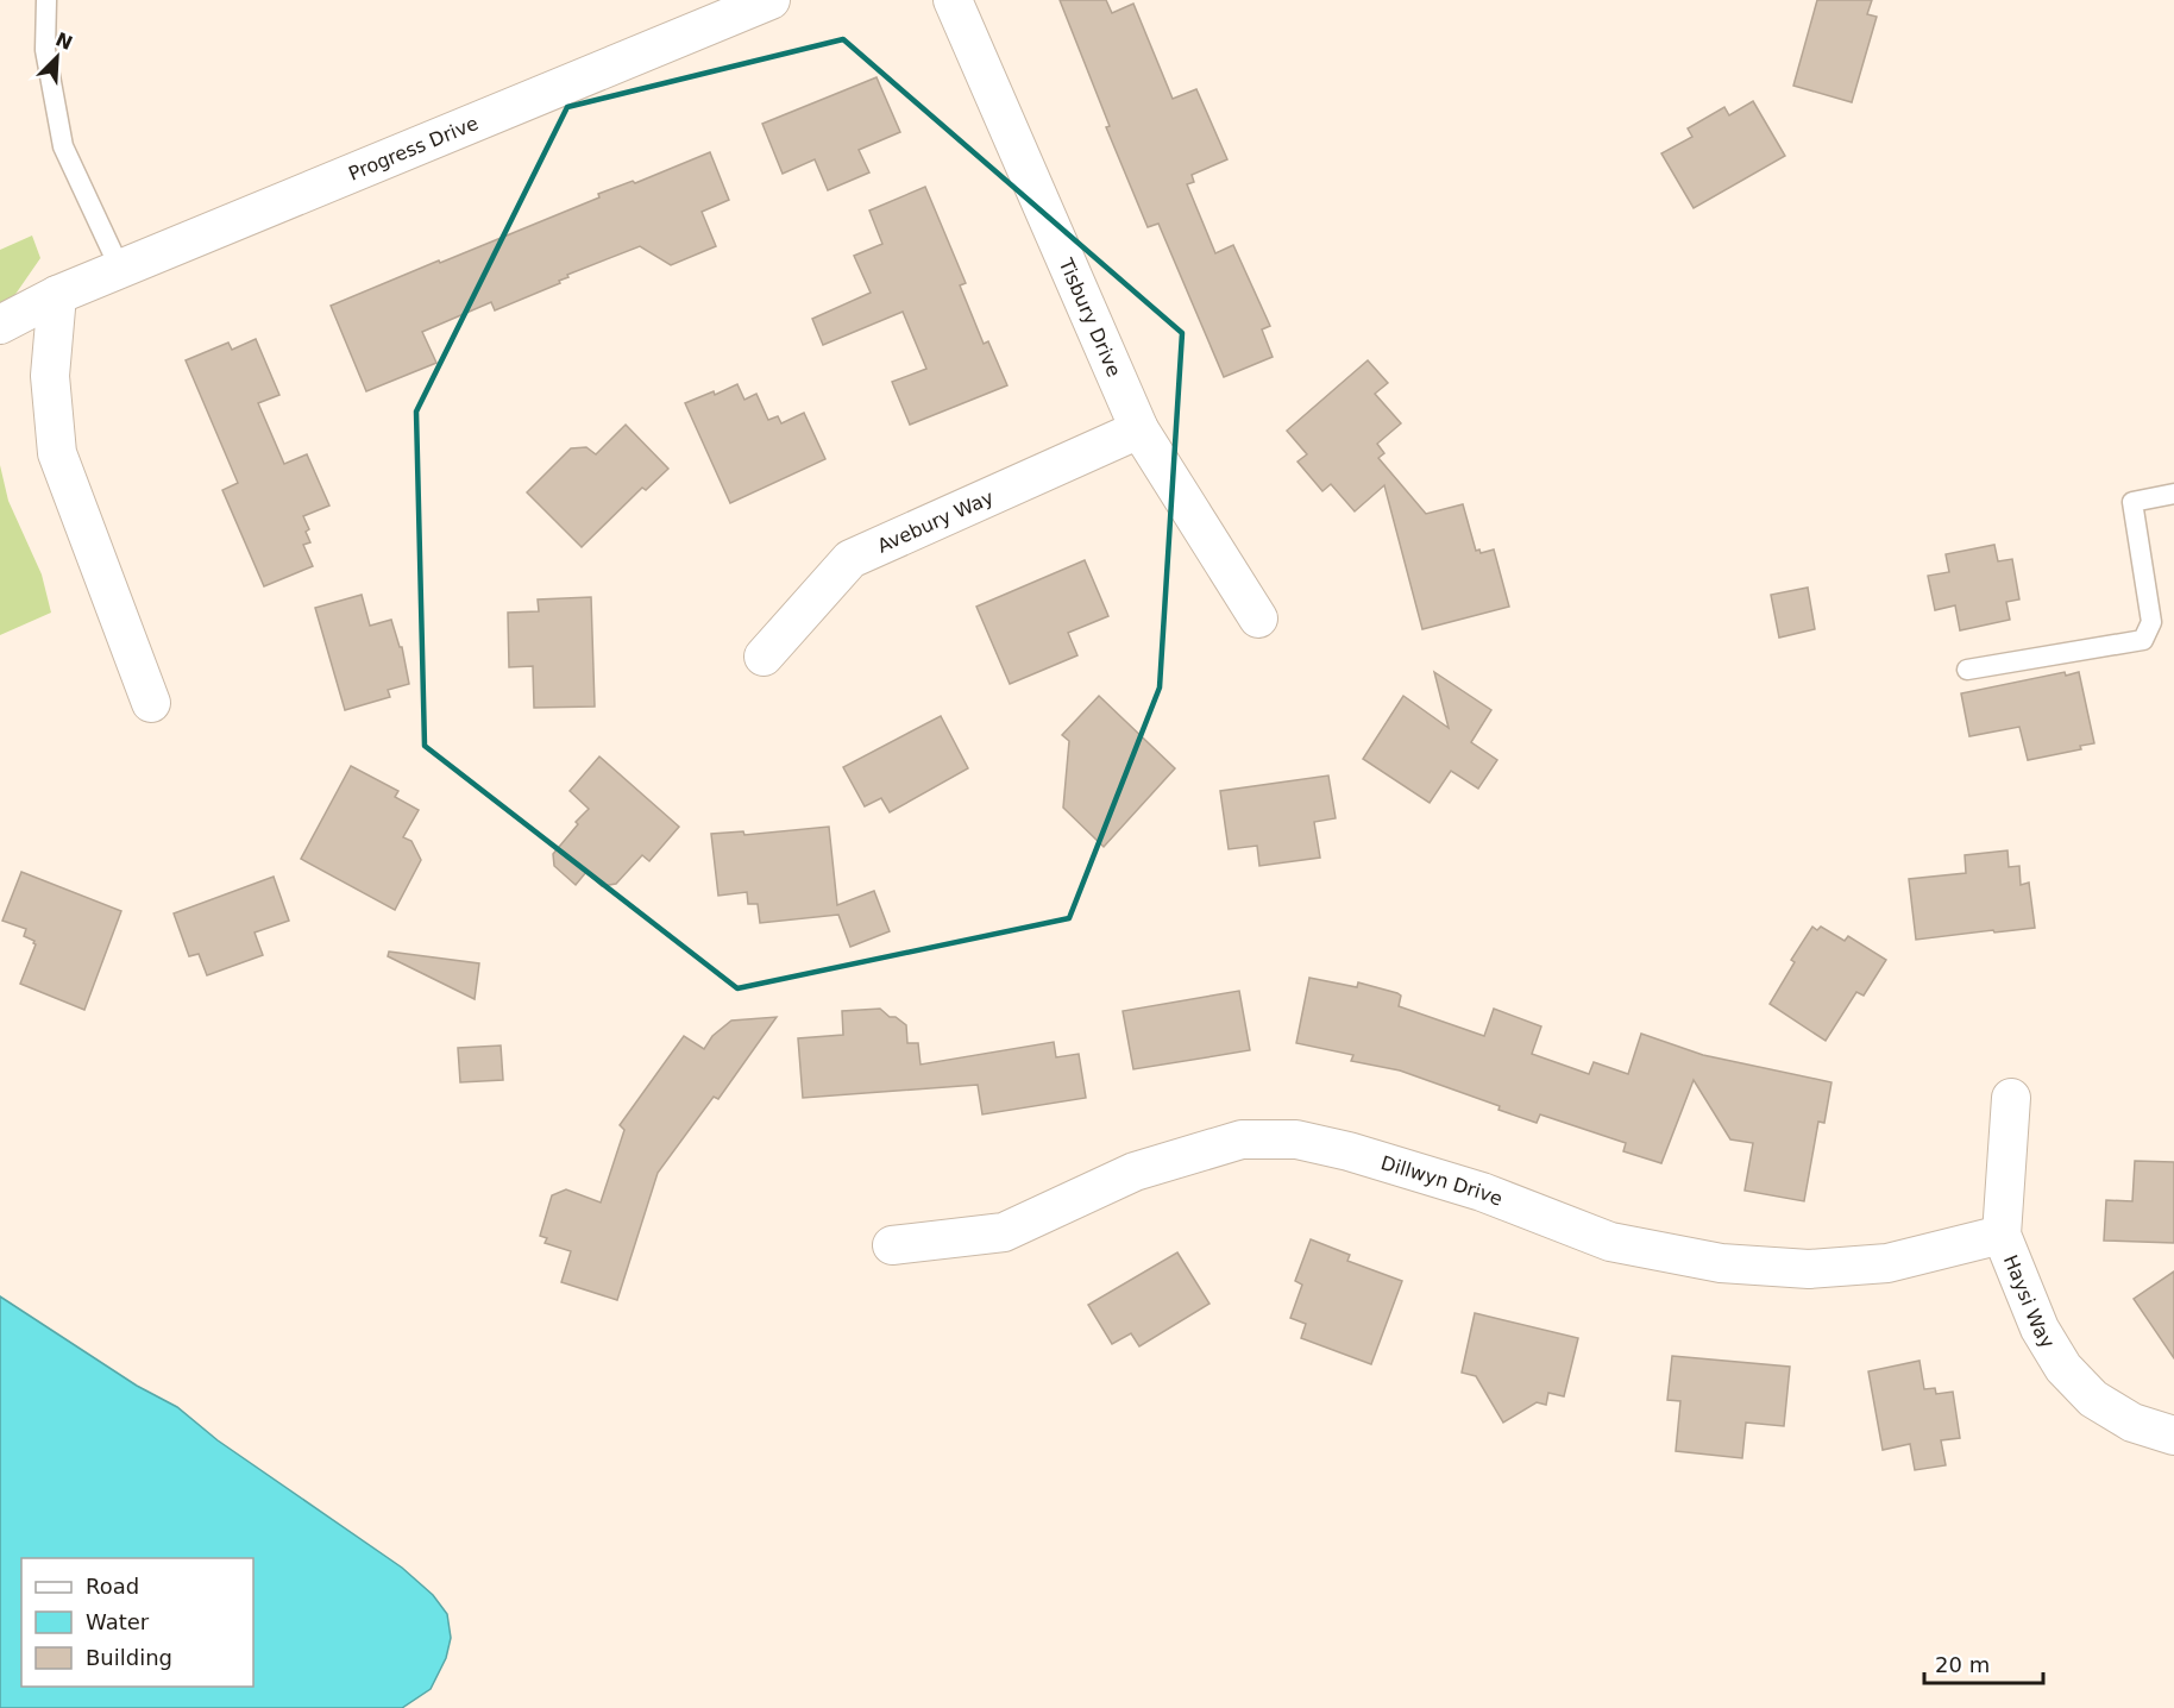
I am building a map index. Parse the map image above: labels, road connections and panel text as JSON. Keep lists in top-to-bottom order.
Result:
{
  "streets": {
    "street": [
      "Progress Drive",
      "Tisbury Drive",
      "Avebury Way",
      "Dillwyn Drive",
      "Haysi Way"
    ]
  },
  "crossings": [
    ["Tisbury Drive", "Avebury Way"],
    ["Dillwyn Drive", "Haysi Way"]
  ],
  "legend": ["Road", "Water", "Building"],
  "scale_bar": "20 m",
  "north": "top right"
}
